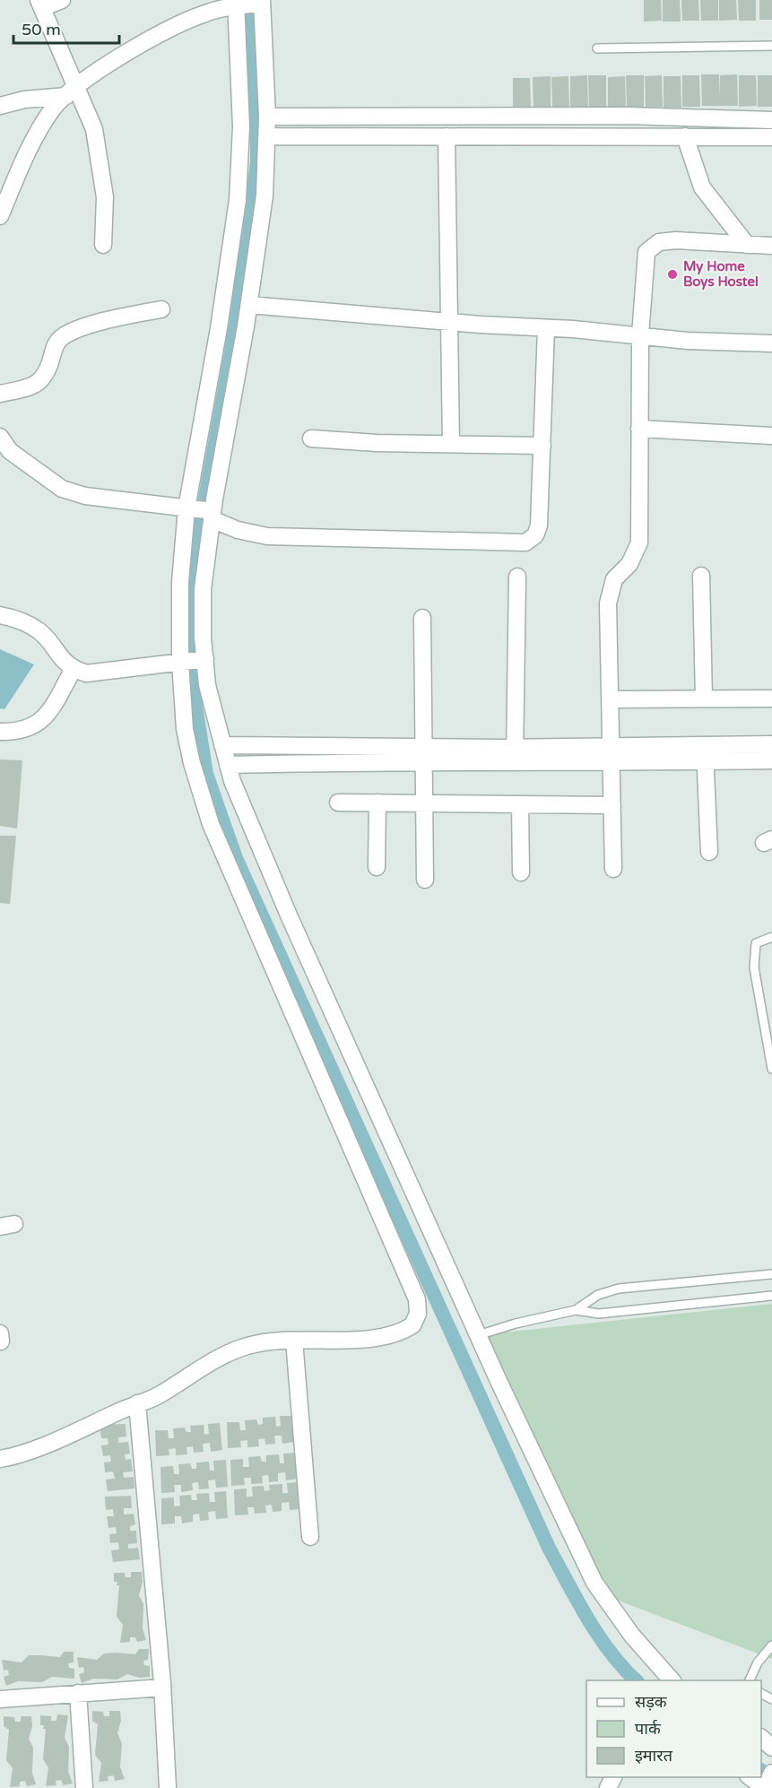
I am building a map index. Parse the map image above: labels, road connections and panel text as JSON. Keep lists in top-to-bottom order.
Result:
{
  "places": ["My Home Boys Hostel"],
  "legend": ["सड़क", "पार्क", "इमारत"],
  "scale_bar": "50 m"
}
